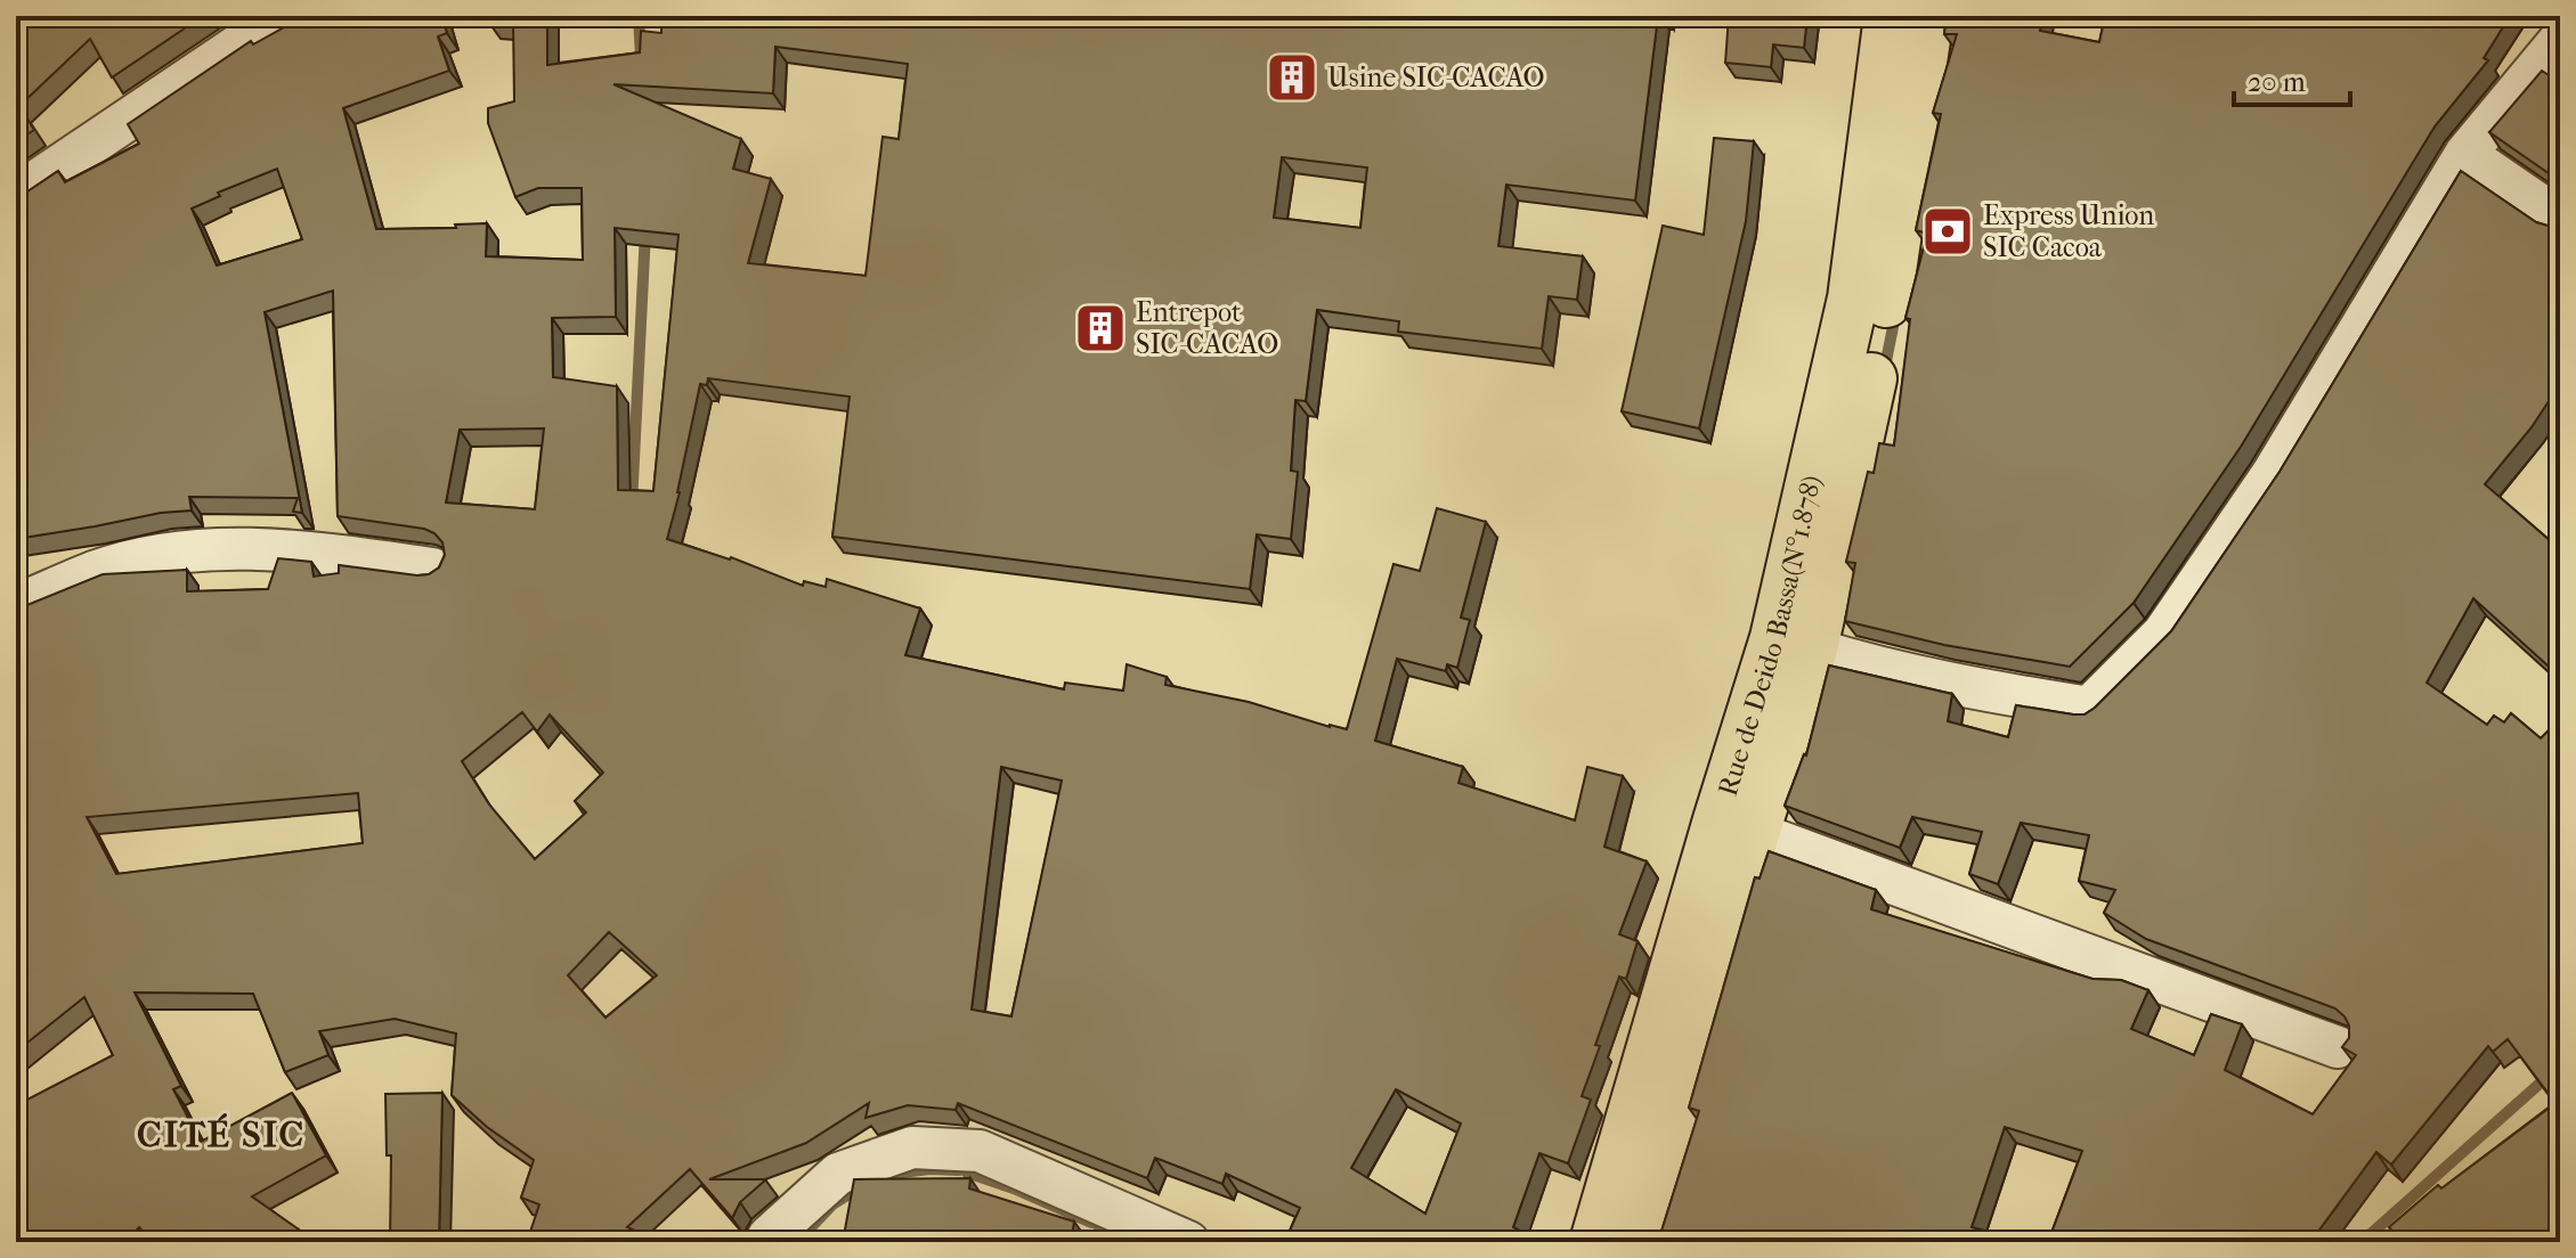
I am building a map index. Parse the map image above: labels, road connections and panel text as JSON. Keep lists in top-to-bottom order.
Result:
{
  "streets": {
    "main road": ["Rue de Deido Bassa(N°1.878)"]
  },
  "districts": ["CITÉ SIC"],
  "places": {
    "building": ["Usine SIC-CACAO", "Entrepot SIC-CACAO"],
    "bank": ["Express Union SIC Cacoa"]
  },
  "scale_bar": "20 m"
}
